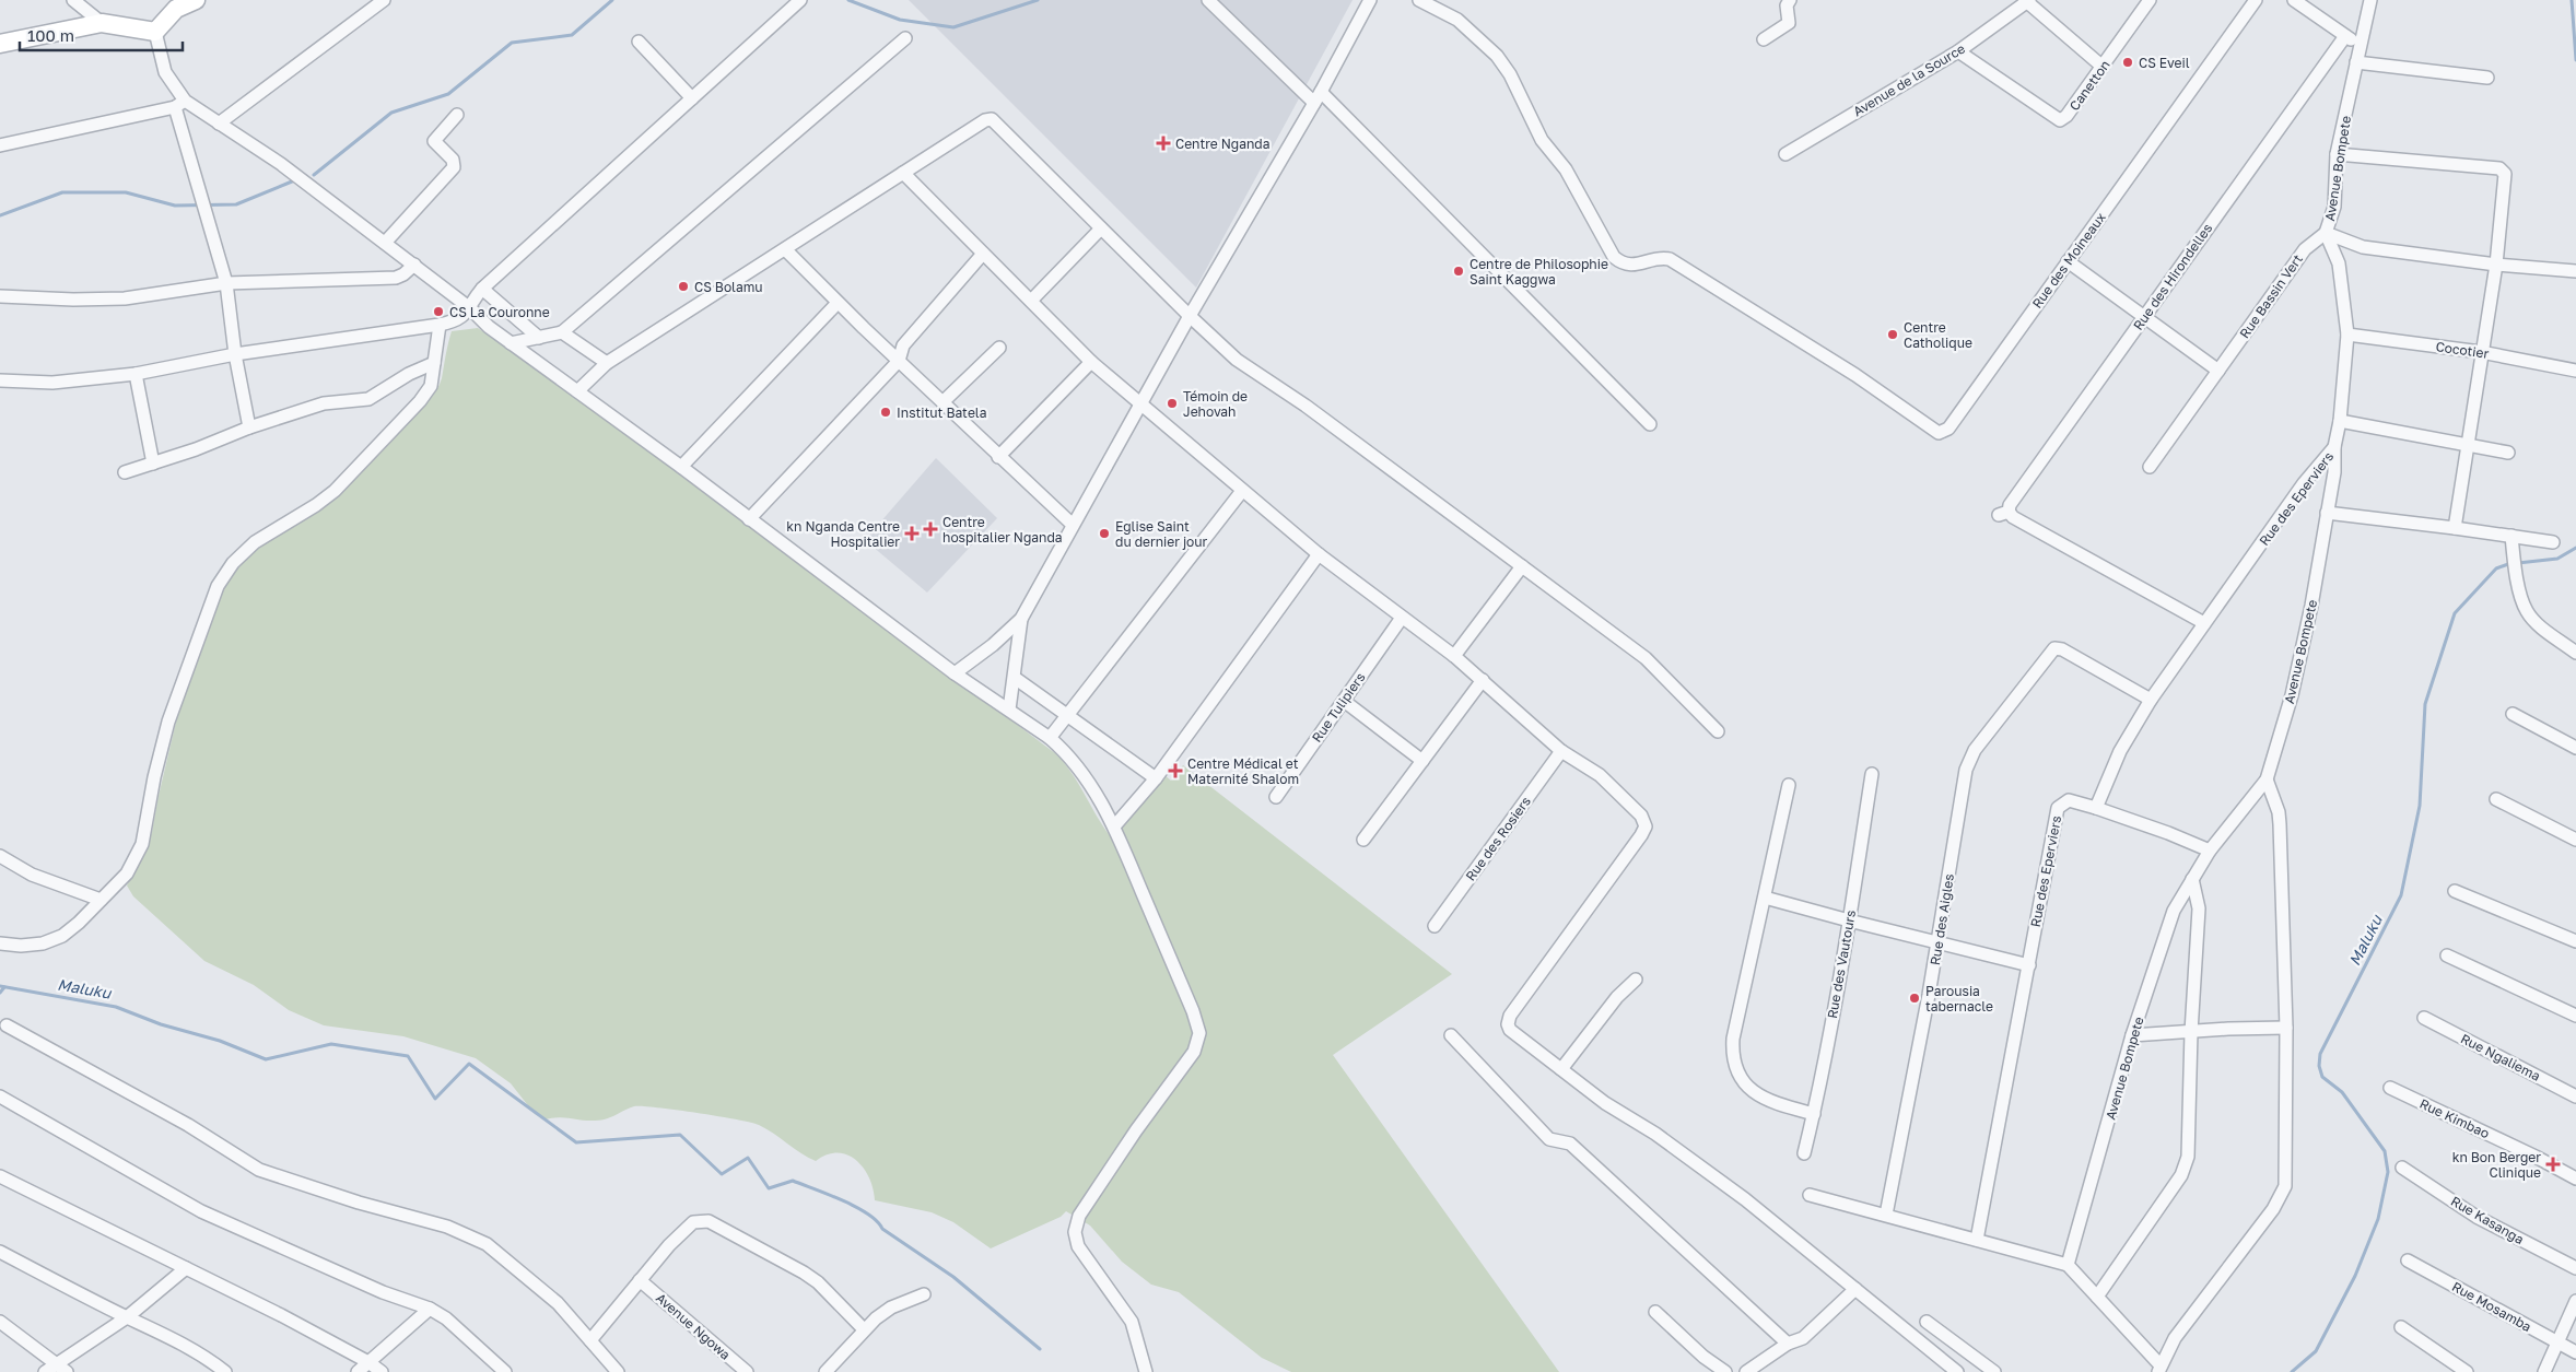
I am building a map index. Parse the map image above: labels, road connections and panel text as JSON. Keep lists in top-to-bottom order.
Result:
{
  "streets": {
    "street": [
      "Avenue de la Source",
      "Canetton",
      "Avenue Bompete",
      "Rue des Moineaux",
      "Rue des Hirondelles",
      "Rue Bassin Vert",
      "Cocotier",
      "Rue des Eperviers",
      "Rue Tulipiers",
      "Rue des Rosiers",
      "Rue des Aigles",
      "Rue des Vautours",
      "Rue Ngaliema",
      "Rue Kimbao",
      "Rue Kasanga",
      "Rue Mosamba",
      "Avenue Ngowa"
    ]
  },
  "crossings": [
    ["Avenue de la Source", "Canetton"],
    ["Avenue Bompete", "Rue Bassin Vert"],
    ["Avenue Bompete", "Cocotier"],
    ["Avenue Bompete", "Rue des Eperviers"],
    ["Rue des Hirondelles", "Rue des Eperviers"],
    ["Rue des Eperviers", "Rue des Aigles"]
  ],
  "water": ["Maluku"],
  "places": {
    "other": [
      "CS Eveil",
      "Centre de Philosophie Saint Kaggwa",
      "CS Bolamu",
      "CS La Couronne",
      "Centre Catholique",
      "Témoin de Jehovah",
      "Institut Batela",
      "Eglise Saint du dernier jour",
      "Parousia tabernacle"
    ],
    "health": [
      "Centre Nganda",
      "Centre hospitalier Nganda",
      "kn Nganda Centre Hospitalier",
      "Centre Médical et Maternité Shalom",
      "kn Bon Berger Clinique"
    ]
  },
  "scale_bar": "100 m"
}
